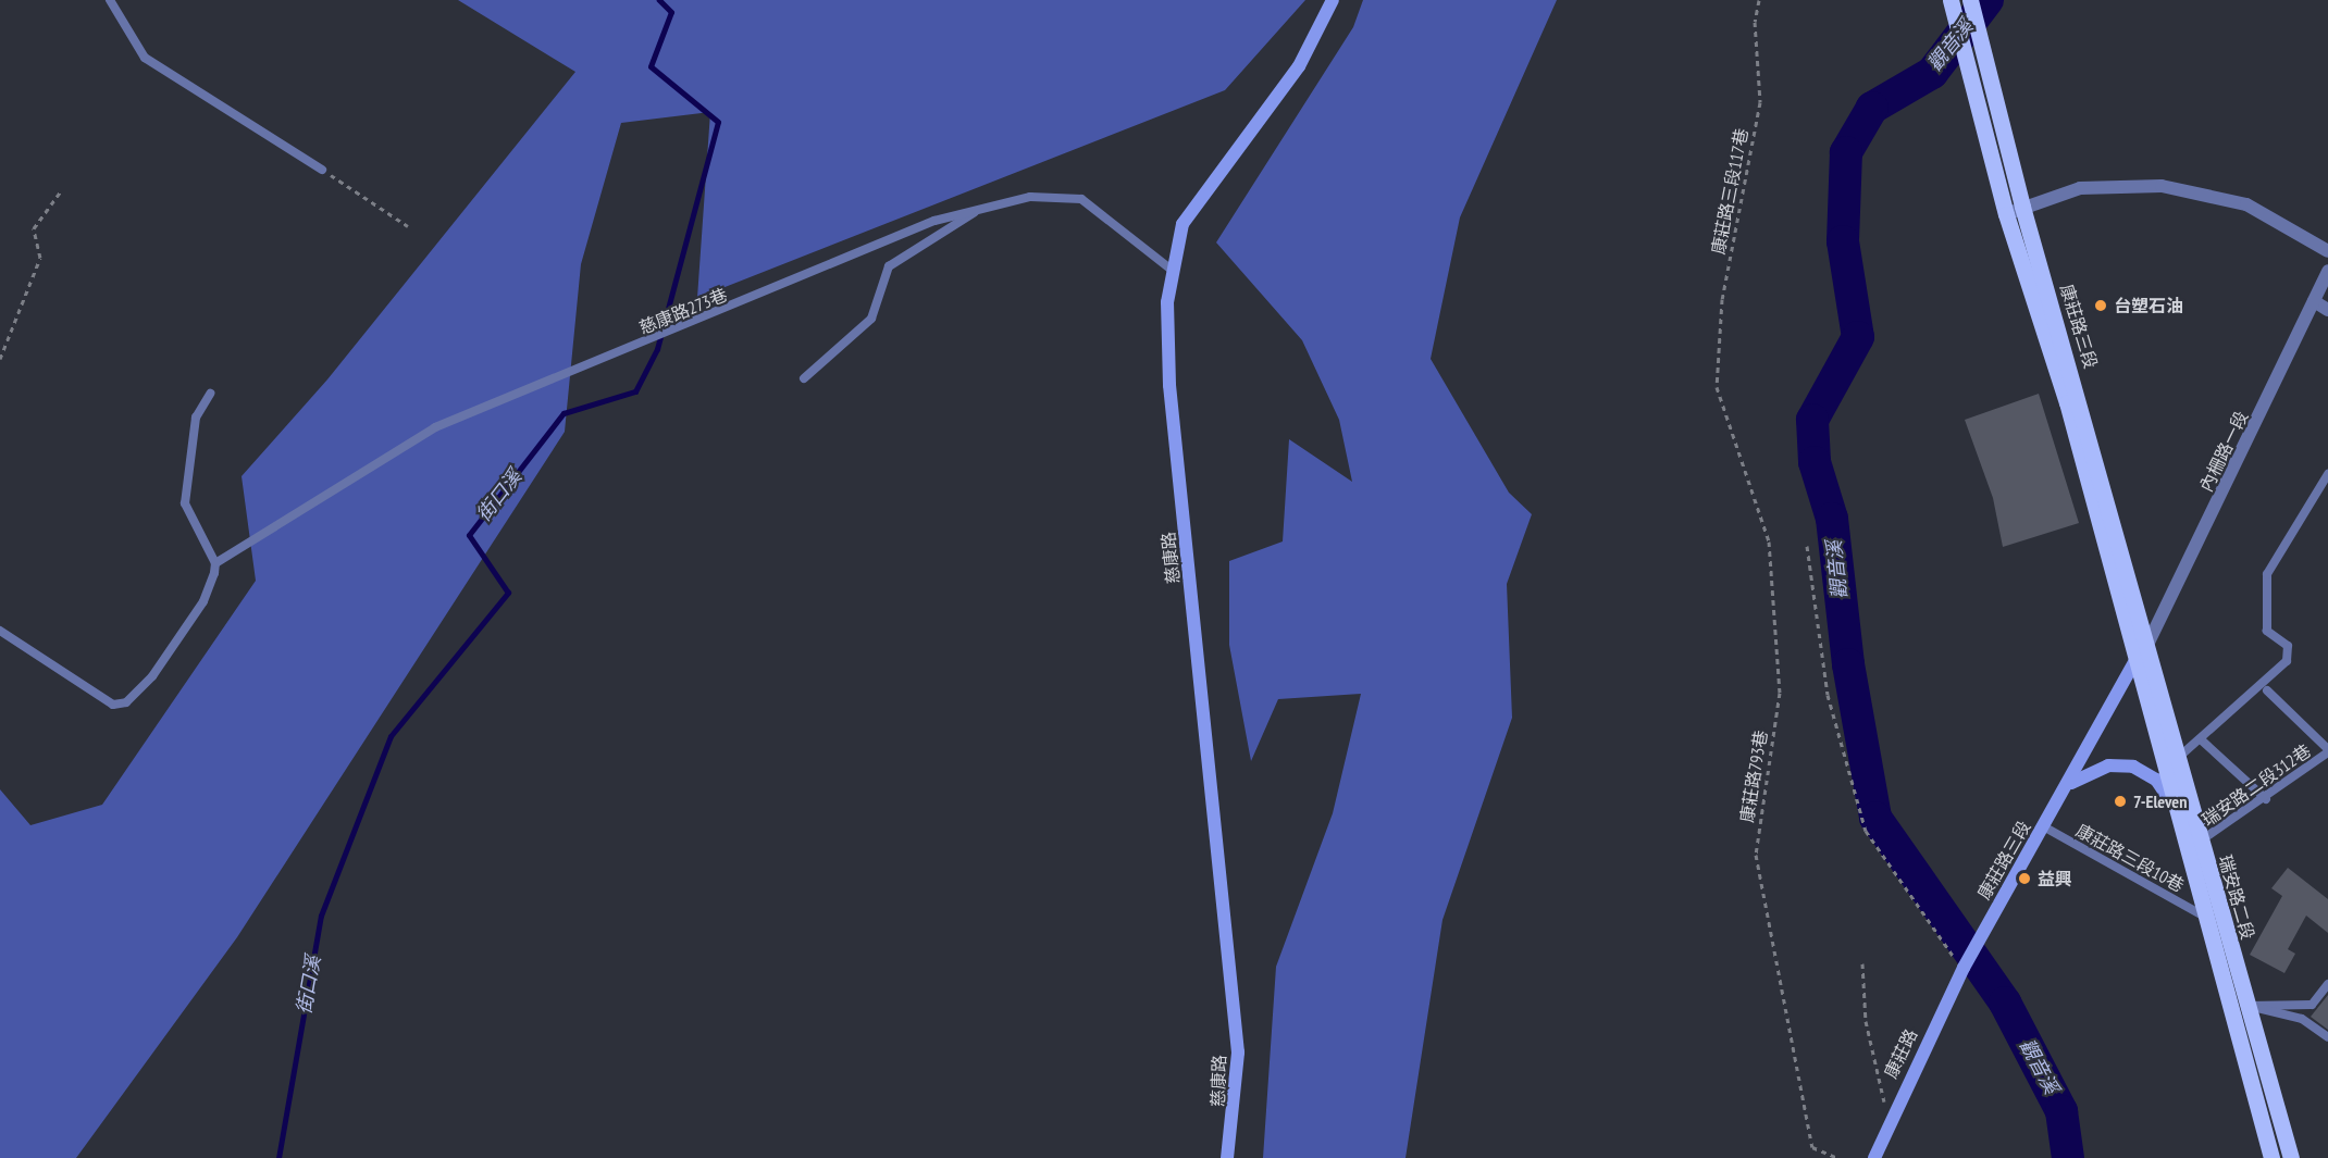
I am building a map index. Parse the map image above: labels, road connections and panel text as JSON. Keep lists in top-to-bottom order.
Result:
{
  "streets": {
    "main road": ["康莊路三段", "瑞安路二段"],
    "street": ["內柵路一段", "慈康路", "康莊路"],
    "lane": ["慈康路273巷", "瑞安路二段312巷", "康莊路三段10巷"],
    "path": ["康莊路三段117巷", "康莊路793巷"]
  },
  "crossings": [
    ["康莊路三段117巷", "康莊路793巷"],
    ["慈康路273巷", "慈康路"],
    ["康莊路三段", "內柵路一段"],
    ["康莊路三段", "康莊路三段10巷"],
    ["康莊路三段", "瑞安路二段"],
    ["康莊路三段", "康莊路"],
    ["內柵路一段", "瑞安路二段"],
    ["瑞安路二段312巷", "瑞安路二段"]
  ],
  "water": ["觀音溪", "街口溪"],
  "places": ["台塑石油", "7-Eleven", "益興"]
}
